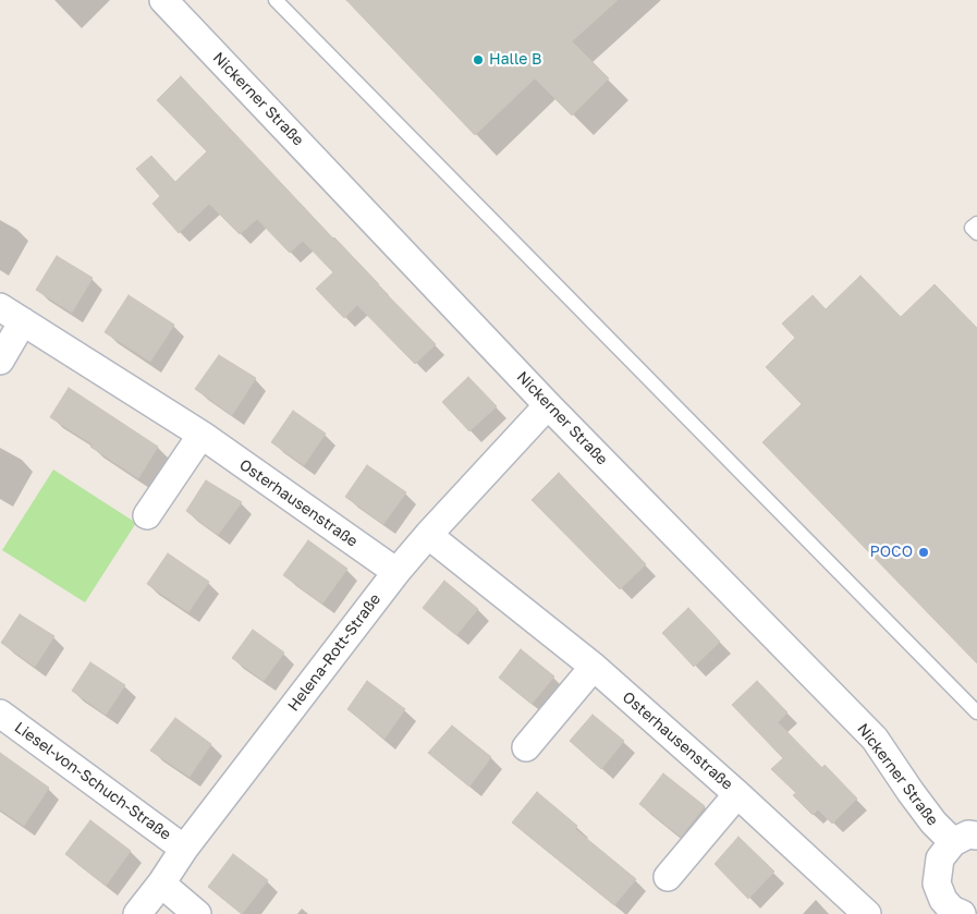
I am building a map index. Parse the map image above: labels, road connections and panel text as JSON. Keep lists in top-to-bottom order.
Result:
{
  "streets": {
    "street": [
      "Nickerner Straße",
      "Osterhausenstraße",
      "Helena-Rott-Straße",
      "Liesel-von-Schuch-Straße"
    ]
  },
  "crossings": [
    ["Nickerner Straße", "Helena-Rott-Straße"],
    ["Osterhausenstraße", "Helena-Rott-Straße"],
    ["Helena-Rott-Straße", "Liesel-von-Schuch-Straße"]
  ],
  "places": ["Halle B", "POCO"]
}
